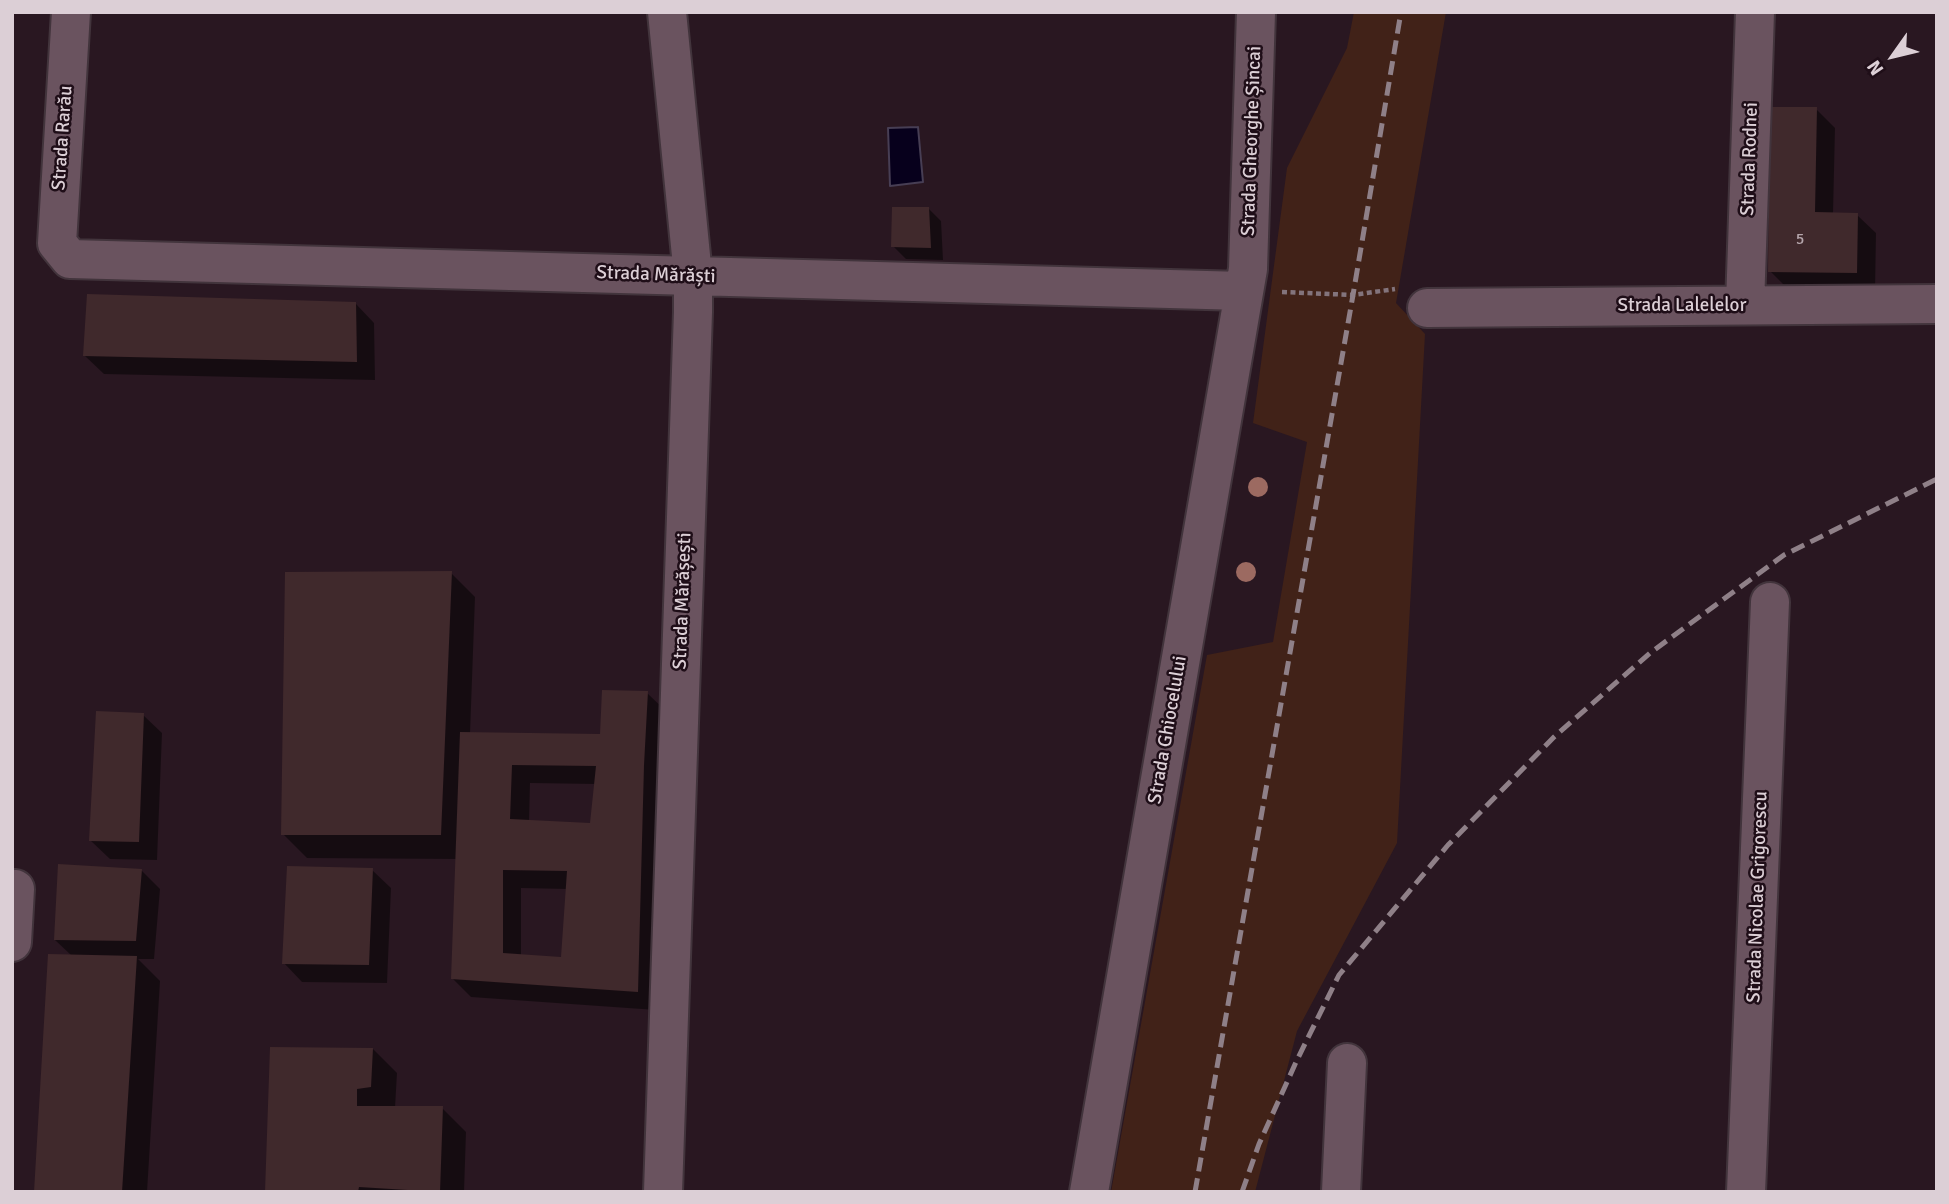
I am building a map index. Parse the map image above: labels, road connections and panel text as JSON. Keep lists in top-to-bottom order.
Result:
{
  "streets": {
    "street": [
      "Strada Rarău",
      "Strada Gheorghe Șincai",
      "Strada Rodnei",
      "Strada Mărăști",
      "Strada Lalelelor",
      "Strada Mărășești",
      "Strada Ghiocelului",
      "Strada Nicolae Grigorescu"
    ]
  },
  "crossings": [
    ["Strada Rarău", "Strada Mărăști"],
    ["Strada Gheorghe Șincai", "Strada Mărăști"],
    ["Strada Gheorghe Șincai", "Strada Ghiocelului"],
    ["Strada Rodnei", "Strada Lalelelor"],
    ["Strada Mărăști", "Strada Mărășești"],
    ["Strada Mărăști", "Strada Ghiocelului"]
  ],
  "house_numbers": ["5"],
  "north": "bottom left"
}
